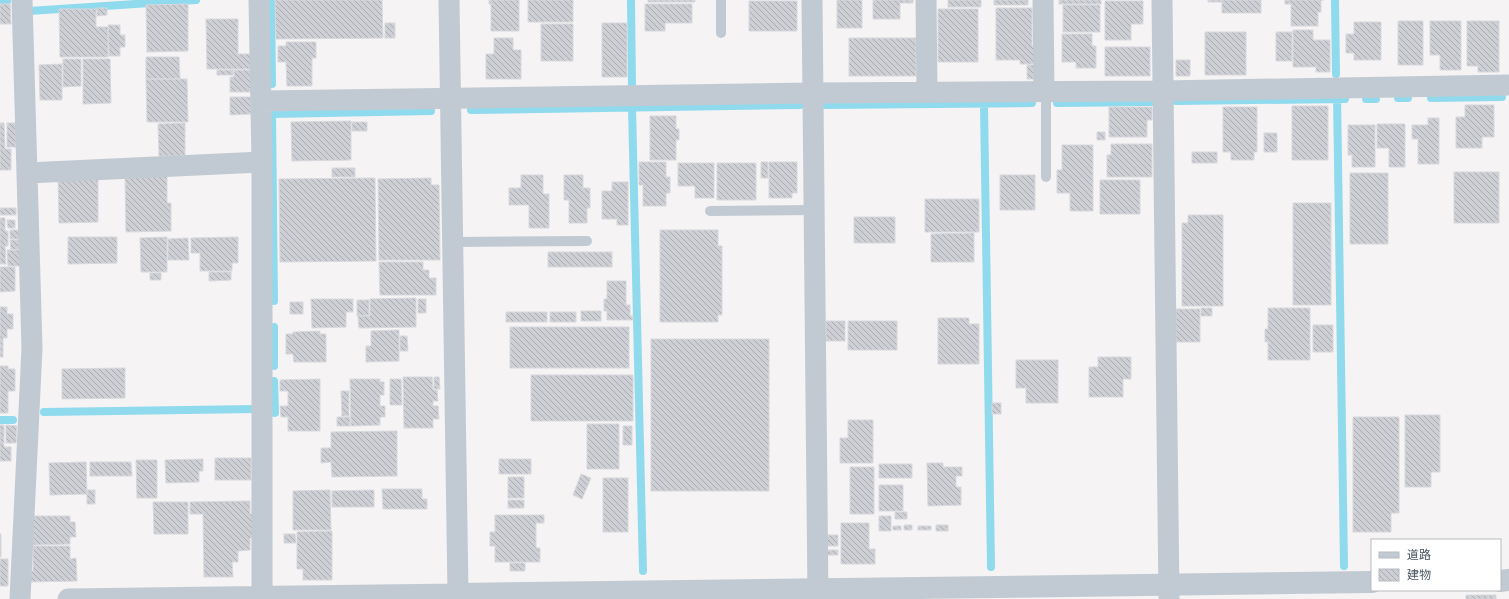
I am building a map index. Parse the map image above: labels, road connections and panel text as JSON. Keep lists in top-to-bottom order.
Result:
{
  "legend": ["道路", "建物"]
}
